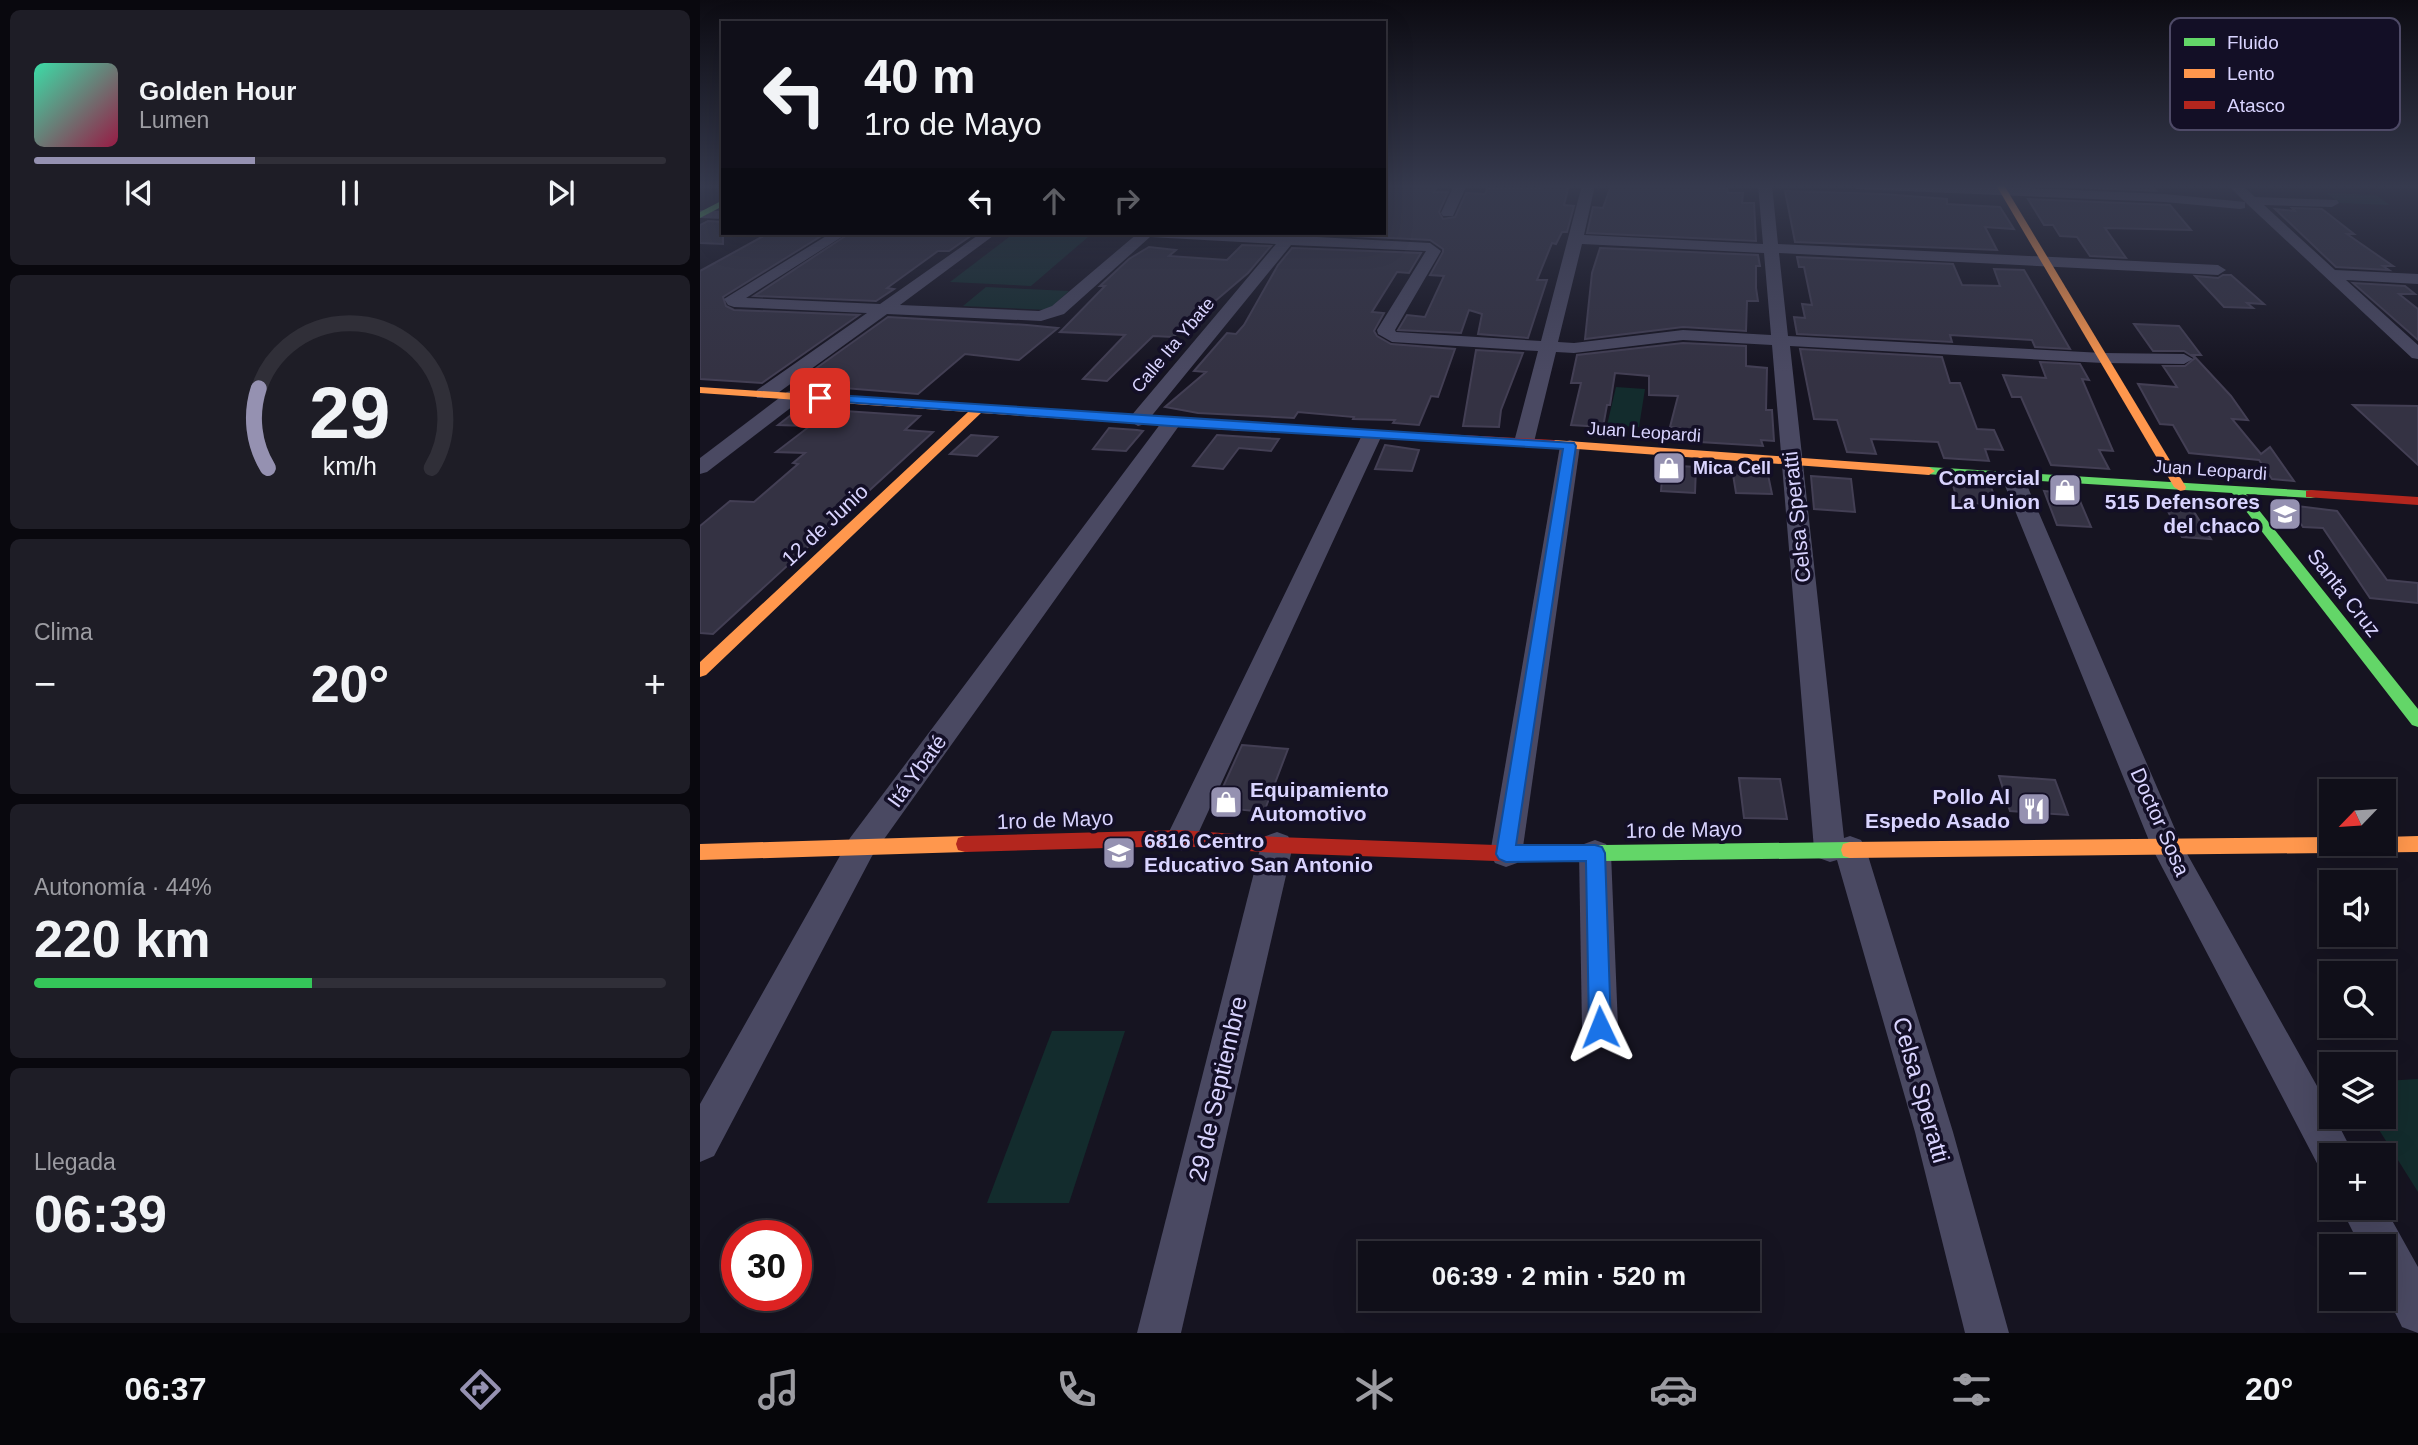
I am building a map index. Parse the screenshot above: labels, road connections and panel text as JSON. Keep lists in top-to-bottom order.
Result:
{
  "streets": {
    "main road": [
      "Juan Leopardi",
      "12 de Junio",
      "Santa Cruz",
      "1ro de Mayo"
    ],
    "street": [
      "Calle Ita Ybate",
      "Celsa Speratti",
      "Itá Ybaté",
      "Doctor Sosa",
      "29 de Septiembre"
    ]
  },
  "crossings": [
    ["Calle Ita Ybate", "Juan Leopardi"],
    ["Juan Leopardi", "Celsa Speratti"],
    ["Juan Leopardi", "12 de Junio"],
    ["Juan Leopardi", "Santa Cruz"],
    ["Juan Leopardi", "Itá Ybaté"],
    ["Juan Leopardi", "Doctor Sosa"],
    ["Celsa Speratti", "1ro de Mayo"],
    ["Itá Ybaté", "1ro de Mayo"],
    ["1ro de Mayo", "Doctor Sosa"],
    ["1ro de Mayo", "29 de Septiembre"]
  ],
  "places": {
    "shop": ["Mica Cell", "Comercial La Union", "Equipamiento Automotivo"],
    "school or university": ["515 Defensores del chaco", "6816 Centro Educativo San Antonio"],
    "restaurant": ["Pollo Al Espedo Asado"]
  },
  "legend": ["Fluido", "Lento", "Atasco"],
  "north": "bottom left",
  "page": {
    "turn": ["40 m", "1ro de Mayo"],
    "song": ["Golden Hour", "Lumen"],
    "tile": [
      "Clima",
      ["Autonomía · 44%", "220 km"],
      ["Llegada", "06:39"]
    ],
    "heat": ["−", "20°", "+"],
    "map_buttons": ["+", "−"],
    "limit": "30",
    "trip": "06:39 · 2 min · 520 m",
    "tabs": ["06:37", "20°"],
    "gauge": ["29", "km/h"]
  }
}
